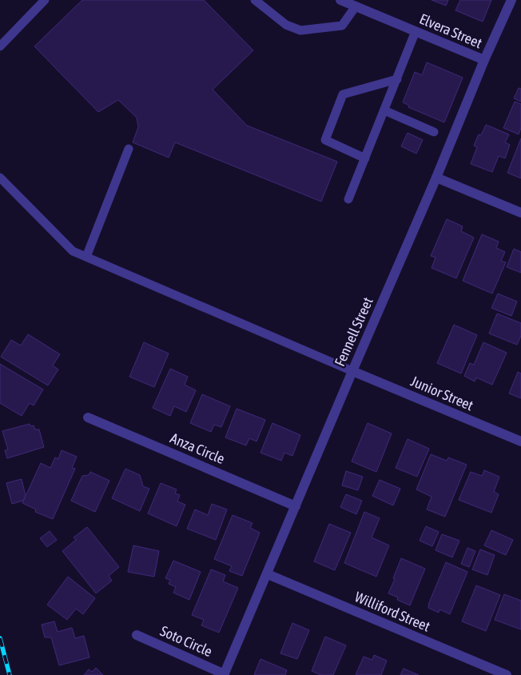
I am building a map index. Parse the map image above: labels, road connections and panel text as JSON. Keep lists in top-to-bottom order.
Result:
{
  "streets": {
    "street": [
      "Elvera Street",
      "Fennell Street",
      "Junior Street",
      "Anza Circle",
      "Williford Street",
      "Soto Circle"
    ]
  },
  "crossings": [
    ["Elvera Street", "Fennell Street"],
    ["Fennell Street", "Junior Street"],
    ["Fennell Street", "Anza Circle"],
    ["Fennell Street", "Williford Street"],
    ["Fennell Street", "Soto Circle"]
  ]
}
